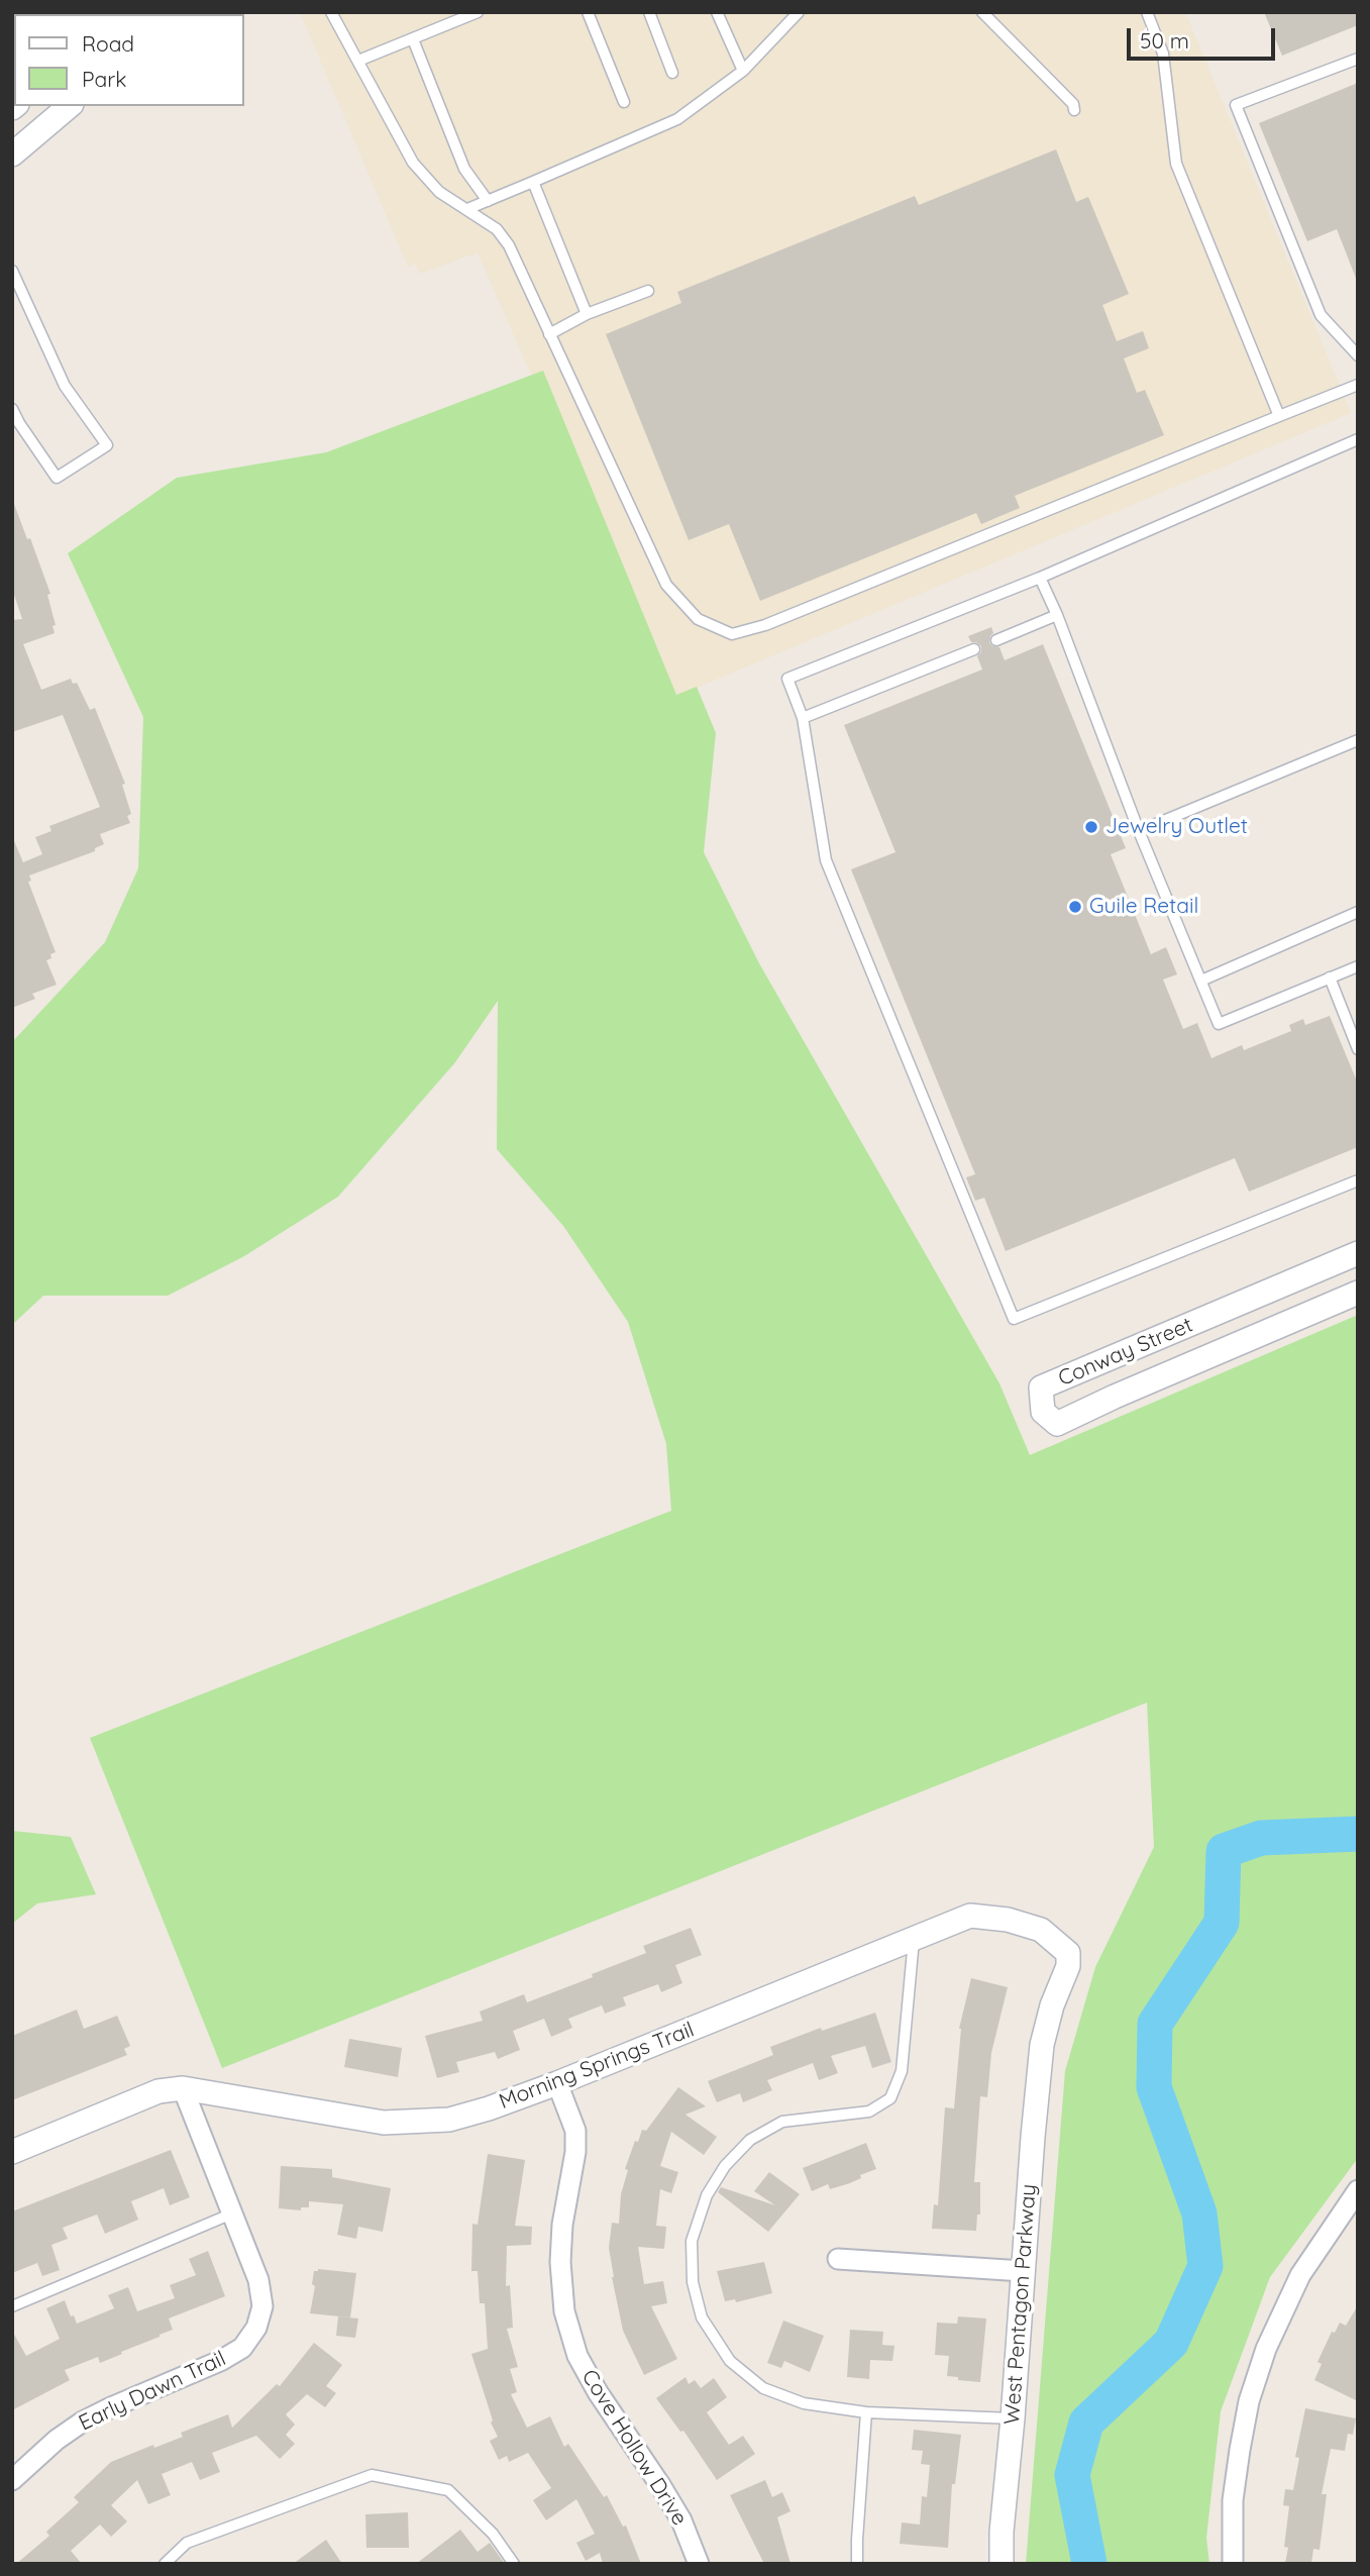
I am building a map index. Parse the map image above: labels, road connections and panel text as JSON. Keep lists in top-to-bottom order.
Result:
{
  "streets": {
    "street": [
      "Conway Street",
      "Morning Springs Trail",
      "West Pentagon Parkway",
      "Early Dawn Trail",
      "Cove Hollow Drive"
    ]
  },
  "crossings": [
    ["Morning Springs Trail", "West Pentagon Parkway"],
    ["Morning Springs Trail", "Early Dawn Trail"],
    ["Morning Springs Trail", "Cove Hollow Drive"]
  ],
  "places": ["Jewelry Outlet", "Guile Retail"],
  "legend": ["Road", "Park"],
  "scale_bar": "50 m"
}
